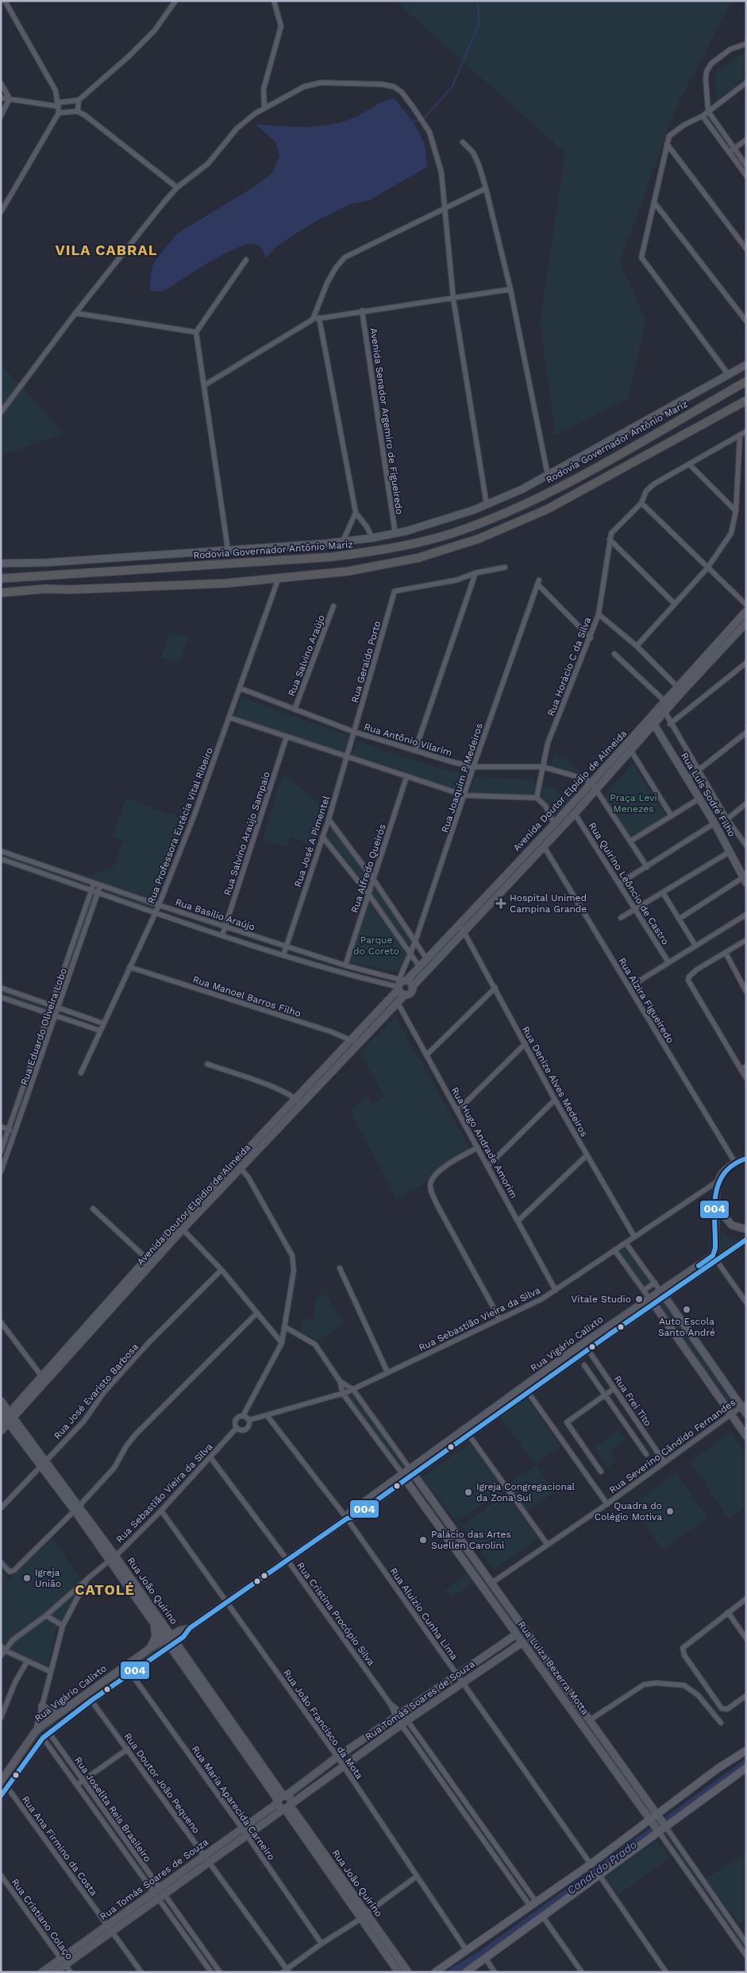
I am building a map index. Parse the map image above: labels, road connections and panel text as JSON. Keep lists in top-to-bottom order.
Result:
{
  "streets": {
    "highway": ["Rodovia Governador Antônio Mariz"],
    "main road": [
      "Avenida Doutor Elpídio de Almeida",
      "Rua Luís Sodré Filho",
      "Rua Vigário Calixto",
      "Rua João Quirino",
      "Rua Luiza Bezerra Motta",
      "Rua Tomás Soares de Souza"
    ],
    "street": [
      "Avenida Senador Argemiro de Figueiredo",
      "Rua Salvino Araújo",
      "Rua Geraldo Porto",
      "Rua Horácio C da Silva",
      "Rua Antônio Vilarim",
      "Rua Joaquim P Medeiros",
      "Rua Professora Eutécia Vital Ribeiro",
      "Rua Salvino Araújo Sampaio",
      "Rua José A Pimentel",
      "Rua Alfredo Queirós",
      "Rua Quirino Leôncio de Castro",
      "Rua Basílio Araújo",
      "Rua Manoel Barros Filho",
      "Rua Alzira Figueiredo",
      "Rua Eduardo Oliveira Lobo",
      "Rua Denize Alves Medeiros",
      "Rua Hugo Andrade Amorim",
      "Rua Sebastião Vieira da Silva",
      "Rua José Evaristo Barbosa",
      "Rua Frei Tito",
      "Rua Severino Cândido Fernandes",
      "Rua Cristina Procópio Silva",
      "Rua Aluízio Cunha Lima",
      "Rua João Francisco da Mota",
      "Rua Doutor João Pequeno",
      "Rua Maria Aparecida Carneiro",
      "Rua Joselita Reis Brasileiro",
      "Rua Ana Firmino da Costa",
      "Rua Cristiano Colaço"
    ]
  },
  "crossings": [
    ["Rua Salvino Araújo", "Rua Antônio Vilarim"],
    ["Rua Geraldo Porto", "Rua Antônio Vilarim"],
    ["Rua Geraldo Porto", "Rua José A Pimentel"],
    ["Rua Horácio C da Silva", "Rua Antônio Vilarim"],
    ["Rua Horácio C da Silva", "Rua Joaquim P Medeiros"],
    ["Rua Antônio Vilarim", "Rua Joaquim P Medeiros"],
    ["Rua Antônio Vilarim", "Avenida Doutor Elpídio de Almeida"],
    ["Rua Antônio Vilarim", "Rua Professora Eutécia Vital Ribeiro"],
    ["Rua Antônio Vilarim", "Rua José A Pimentel"],
    ["Rua Joaquim P Medeiros", "Avenida Doutor Elpídio de Almeida"],
    ["Rua Joaquim P Medeiros", "Rua Basílio Araújo"],
    ["Avenida Doutor Elpídio de Almeida", "Rua Luís Sodré Filho"],
    ["Avenida Doutor Elpídio de Almeida", "Rua Quirino Leôncio de Castro"],
    ["Avenida Doutor Elpídio de Almeida", "Rua Basílio Araújo"],
    ["Avenida Doutor Elpídio de Almeida", "Rua Manoel Barros Filho"],
    ["Avenida Doutor Elpídio de Almeida", "Rua Alzira Figueiredo"],
    ["Avenida Doutor Elpídio de Almeida", "Rua Denize Alves Medeiros"],
    ["Avenida Doutor Elpídio de Almeida", "Rua Hugo Andrade Amorim"],
    ["Avenida Doutor Elpídio de Almeida", "Rua João Quirino"],
    ["Rua Professora Eutécia Vital Ribeiro", "Rua Basílio Araújo"],
    ["Rua Professora Eutécia Vital Ribeiro", "Rua Manoel Barros Filho"],
    ["Rua Salvino Araújo Sampaio", "Rua Basílio Araújo"],
    ["Rua José A Pimentel", "Rua Basílio Araújo"],
    ["Rua Alfredo Queirós", "Rua Basílio Araújo"],
    ["Rua Basílio Araújo", "Rua Eduardo Oliveira Lobo"],
    ["Rua Denize Alves Medeiros", "Rua Sebastião Vieira da Silva"],
    ["Rua Hugo Andrade Amorim", "Rua Sebastião Vieira da Silva"],
    ["Rua Sebastião Vieira da Silva", "Rua Vigário Calixto"],
    ["Rua Sebastião Vieira da Silva", "Rua João Quirino"],
    ["Rua Sebastião Vieira da Silva", "Rua Cristina Procópio Silva"],
    ["Rua Sebastião Vieira da Silva", "Rua Aluízio Cunha Lima"],
    ["Rua Sebastião Vieira da Silva", "Rua Luiza Bezerra Motta"],
    ["Rua Sebastião Vieira da Silva", "Rua João Francisco da Mota"],
    ["Rua Vigário Calixto", "Rua Frei Tito"],
    ["Rua Vigário Calixto", "Rua João Quirino"],
    ["Rua Vigário Calixto", "Rua Cristina Procópio Silva"],
    ["Rua Vigário Calixto", "Rua Aluízio Cunha Lima"],
    ["Rua Vigário Calixto", "Rua Luiza Bezerra Motta"],
    ["Rua Vigário Calixto", "Rua João Francisco da Mota"],
    ["Rua Vigário Calixto", "Rua Doutor João Pequeno"],
    ["Rua Vigário Calixto", "Rua Maria Aparecida Carneiro"],
    ["Rua Vigário Calixto", "Rua Joselita Reis Brasileiro"],
    ["Rua Vigário Calixto", "Rua Ana Firmino da Costa"],
    ["Rua José Evaristo Barbosa", "Rua João Quirino"],
    ["Rua Frei Tito", "Rua Severino Cândido Fernandes"],
    ["Rua Severino Cândido Fernandes", "Rua Luiza Bezerra Motta"],
    ["Rua João Quirino", "Rua Tomás Soares de Souza"],
    ["Rua Cristina Procópio Silva", "Rua Tomás Soares de Souza"],
    ["Rua Aluízio Cunha Lima", "Rua Tomás Soares de Souza"],
    ["Rua Luiza Bezerra Motta", "Rua Tomás Soares de Souza"],
    ["Rua Tomás Soares de Souza", "Rua João Francisco da Mota"],
    ["Rua Tomás Soares de Souza", "Rua Doutor João Pequeno"],
    ["Rua Tomás Soares de Souza", "Rua Maria Aparecida Carneiro"],
    ["Rua Tomás Soares de Souza", "Rua Joselita Reis Brasileiro"],
    ["Rua Tomás Soares de Souza", "Rua Ana Firmino da Costa"],
    ["Rua Tomás Soares de Souza", "Rua Cristiano Colaço"]
  ],
  "districts": ["VILA CABRAL", "CATOLÉ"],
  "water": ["Canal do Prado"],
  "parks": ["Praça Levi Menezes", "Parque do Coreto"],
  "places": {
    "health": ["Hospital Unimed Campina Grande"],
    "other": [
      "Vitale Studio",
      "Auto Escola Santo André",
      "Igreja Congregacional da Zona Sul",
      "Quadra do Colégio Motiva",
      "Palácio das Artes Suellen Carolini",
      "Igreja União"
    ]
  },
  "lines": ["transit line 004"]
}
